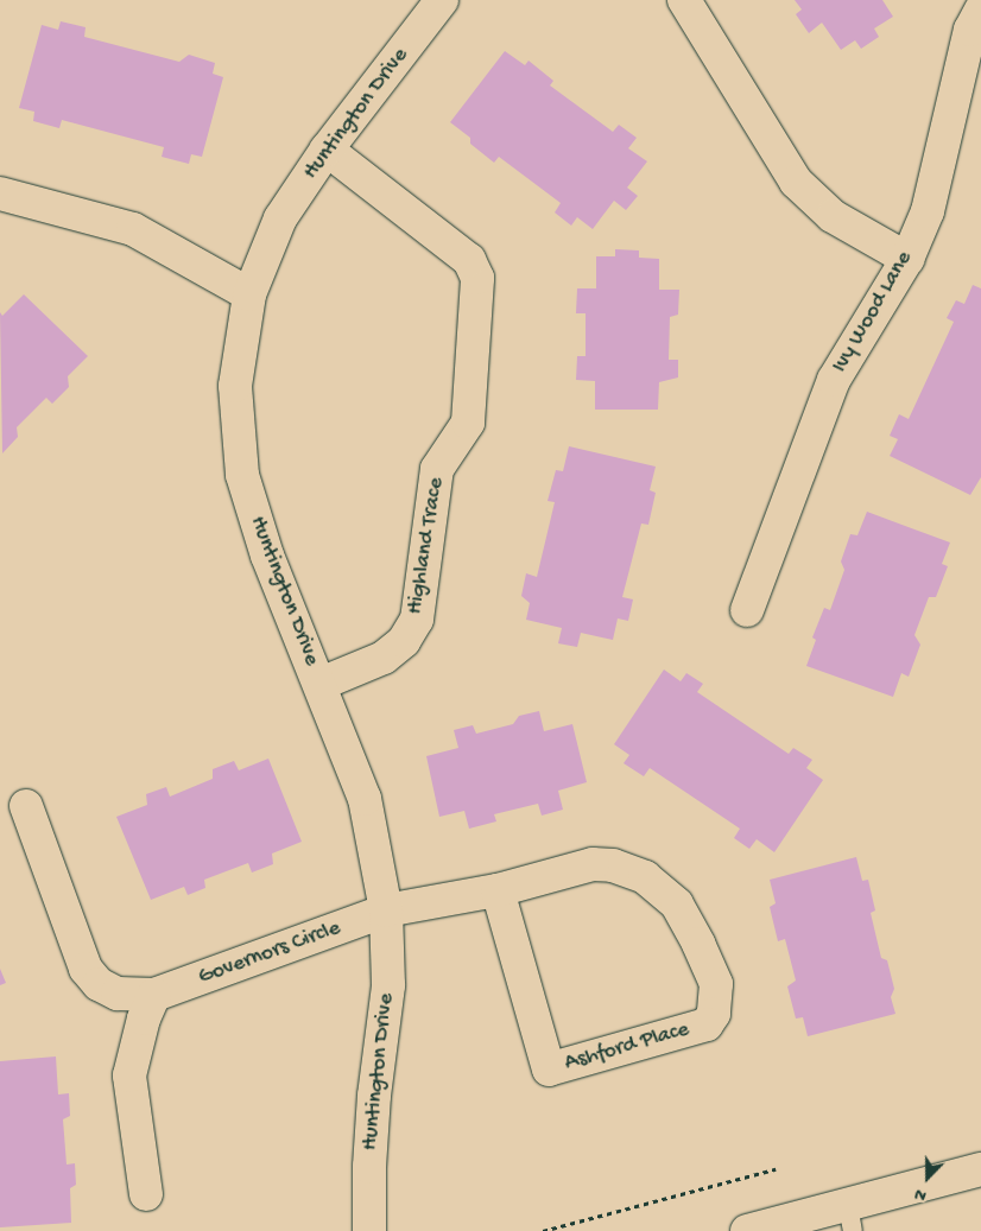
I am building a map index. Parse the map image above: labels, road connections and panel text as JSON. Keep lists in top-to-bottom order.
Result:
{
  "streets": {
    "street": [
      "Huntington Drive",
      "Ivy Wood Lane",
      "Highland Trace",
      "Governors Circle",
      "Ashford Place"
    ]
  },
  "crossings": [
    ["Huntington Drive", "Highland Trace"],
    ["Huntington Drive", "Governors Circle"],
    ["Huntington Drive", "Ashford Place"],
    ["Governors Circle", "Ashford Place"]
  ],
  "north": "bottom"
}
